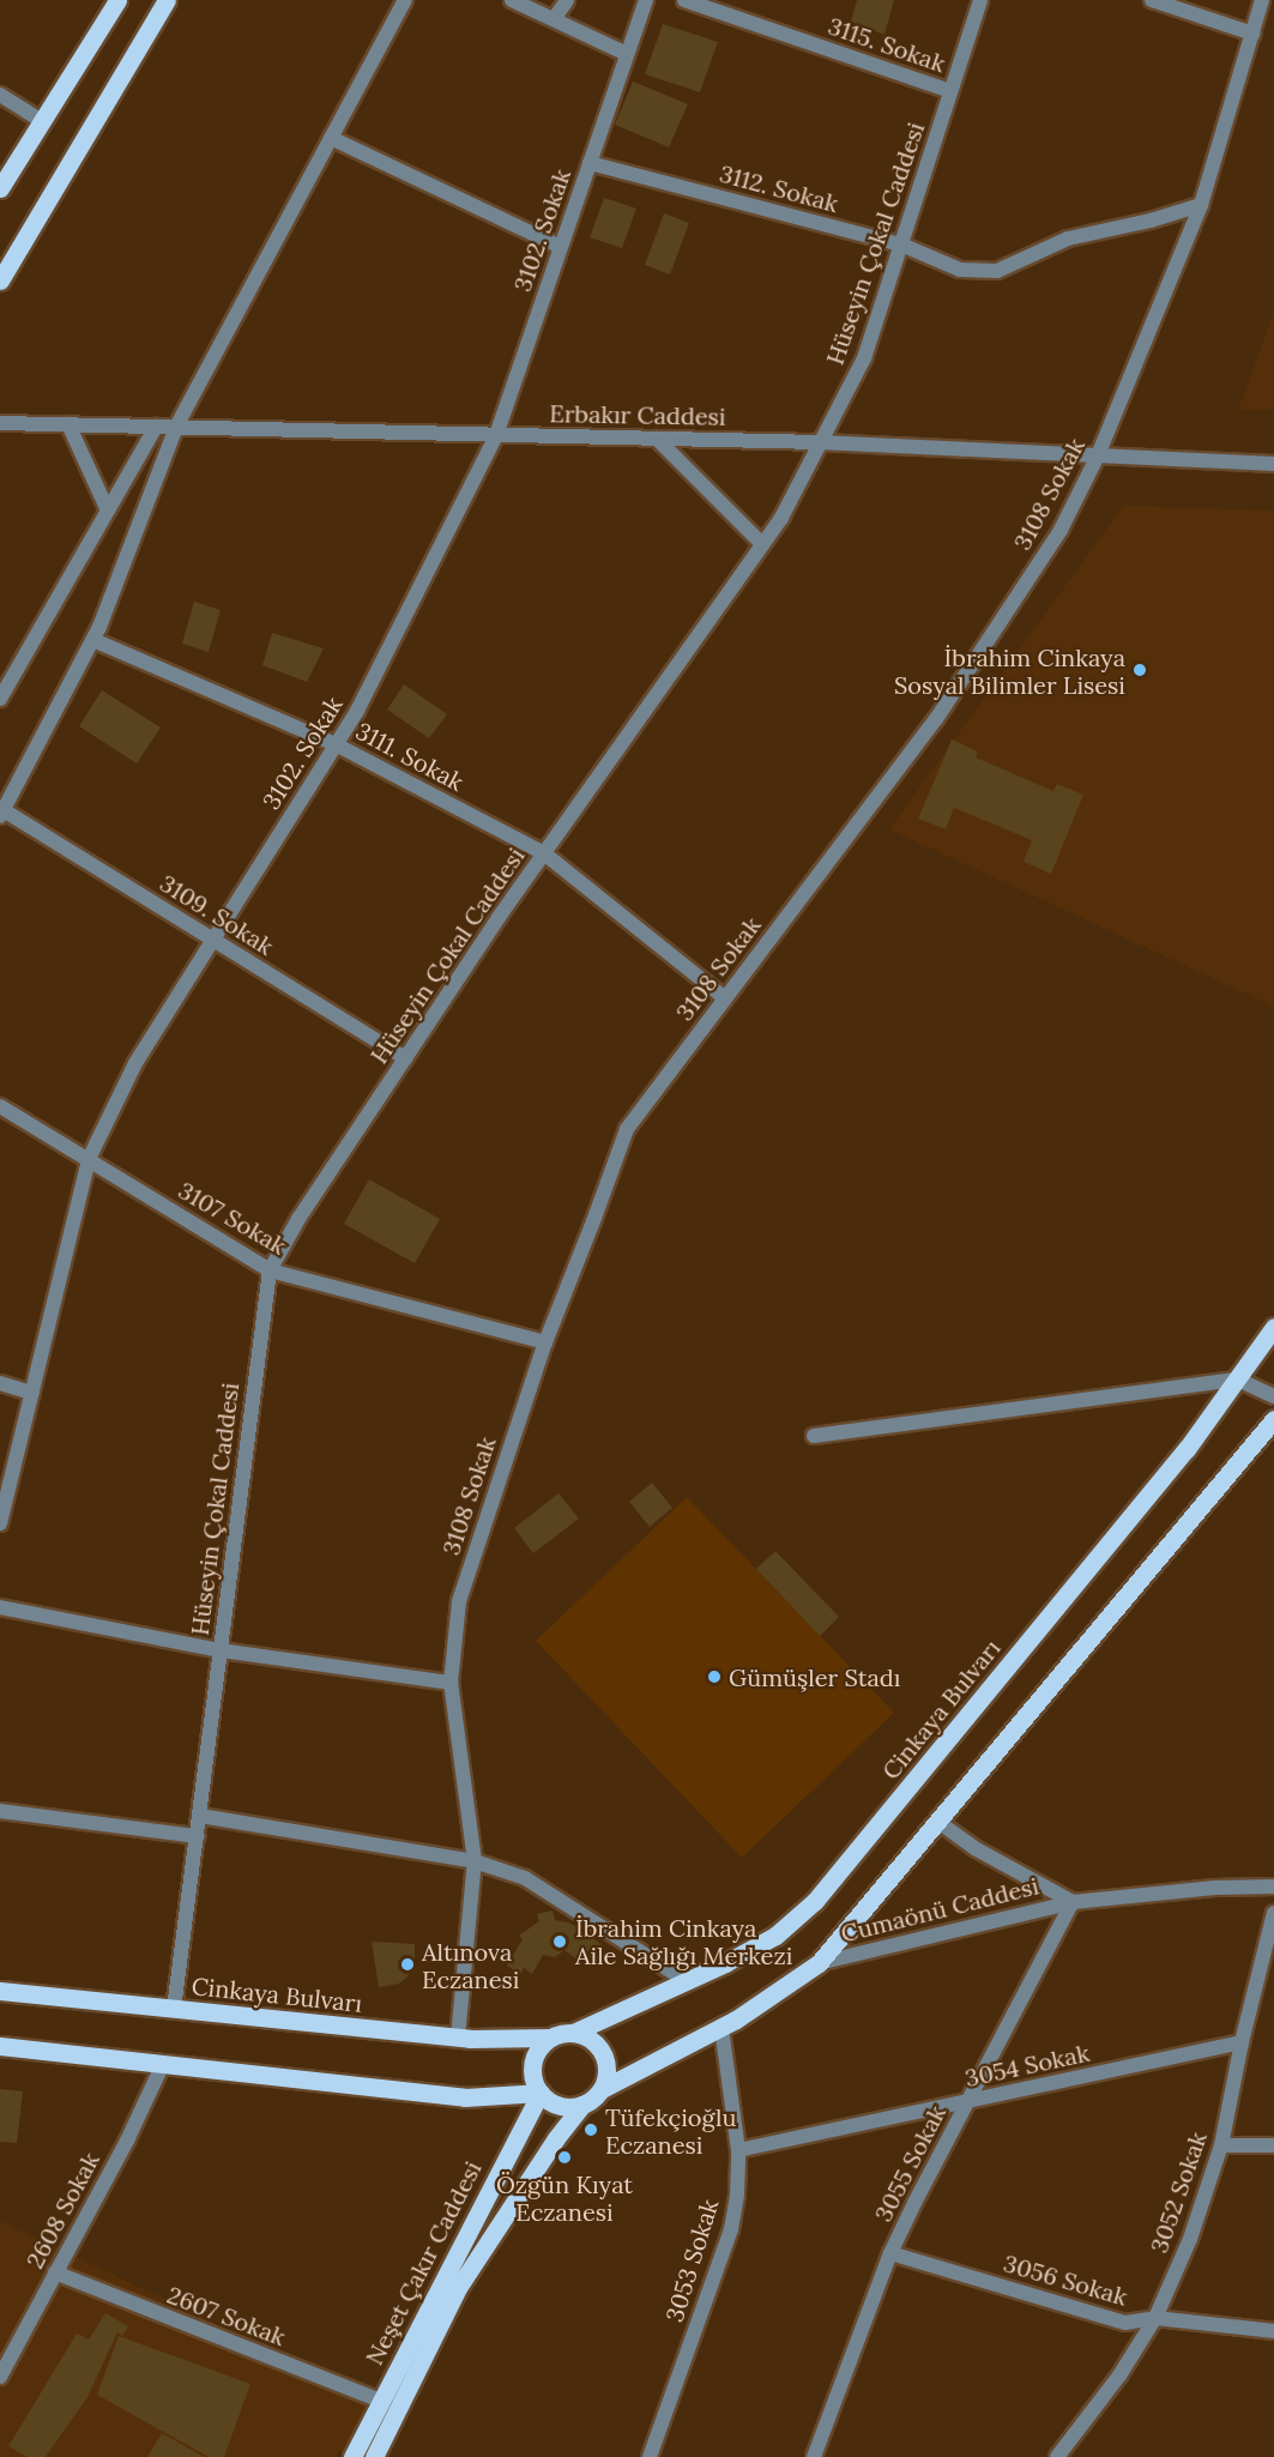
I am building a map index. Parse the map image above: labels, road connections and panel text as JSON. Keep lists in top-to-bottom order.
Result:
{
  "streets": {
    "main road": ["Cinkaya Bulvarı", "Neşet Çakır Caddesi"],
    "street": [
      "3115. Sokak",
      "3112. Sokak",
      "3102. Sokak",
      "Hüseyin Çokal Caddesi",
      "Erbakır Caddesi",
      "3108 Sokak",
      "3111. Sokak",
      "3109. Sokak",
      "3107 Sokak",
      "Cumaönü Caddesi",
      "3054 Sokak",
      "3055 Sokak",
      "3052 Sokak",
      "2608 Sokak",
      "3053 Sokak",
      "3056 Sokak",
      "2607 Sokak"
    ]
  },
  "crossings": [
    ["3115. Sokak", "Hüseyin Çokal Caddesi"],
    ["3112. Sokak", "3102. Sokak"],
    ["3112. Sokak", "Hüseyin Çokal Caddesi"],
    ["3112. Sokak", "3108 Sokak"],
    ["3102. Sokak", "Erbakır Caddesi"],
    ["3102. Sokak", "3111. Sokak"],
    ["3102. Sokak", "3109. Sokak"],
    ["3102. Sokak", "3107 Sokak"],
    ["Hüseyin Çokal Caddesi", "Erbakır Caddesi"],
    ["Hüseyin Çokal Caddesi", "3111. Sokak"],
    ["Hüseyin Çokal Caddesi", "3109. Sokak"],
    ["Hüseyin Çokal Caddesi", "3107 Sokak"],
    ["Hüseyin Çokal Caddesi", "Cinkaya Bulvarı"],
    ["Erbakır Caddesi", "3108 Sokak"],
    ["3108 Sokak", "3111. Sokak"],
    ["3108 Sokak", "3107 Sokak"],
    ["3108 Sokak", "Cinkaya Bulvarı"],
    ["Cinkaya Bulvarı", "Neşet Çakır Caddesi"],
    ["Cumaönü Caddesi", "3055 Sokak"],
    ["3054 Sokak", "3055 Sokak"],
    ["3054 Sokak", "3052 Sokak"],
    ["3054 Sokak", "3053 Sokak"],
    ["3055 Sokak", "3056 Sokak"],
    ["3052 Sokak", "3056 Sokak"],
    ["2608 Sokak", "2607 Sokak"],
    ["Neşet Çakır Caddesi", "2607 Sokak"]
  ],
  "places": [
    "İbrahim Cinkaya Sosyal Bilimler Lisesi",
    "Gümüşler Stadı",
    "İbrahim Cinkaya Aile Sağlığı Merkezi",
    "Altınova Eczanesi",
    "Tüfekçioğlu Eczanesi",
    "Özgün Kıyat Eczanesi"
  ]
}
